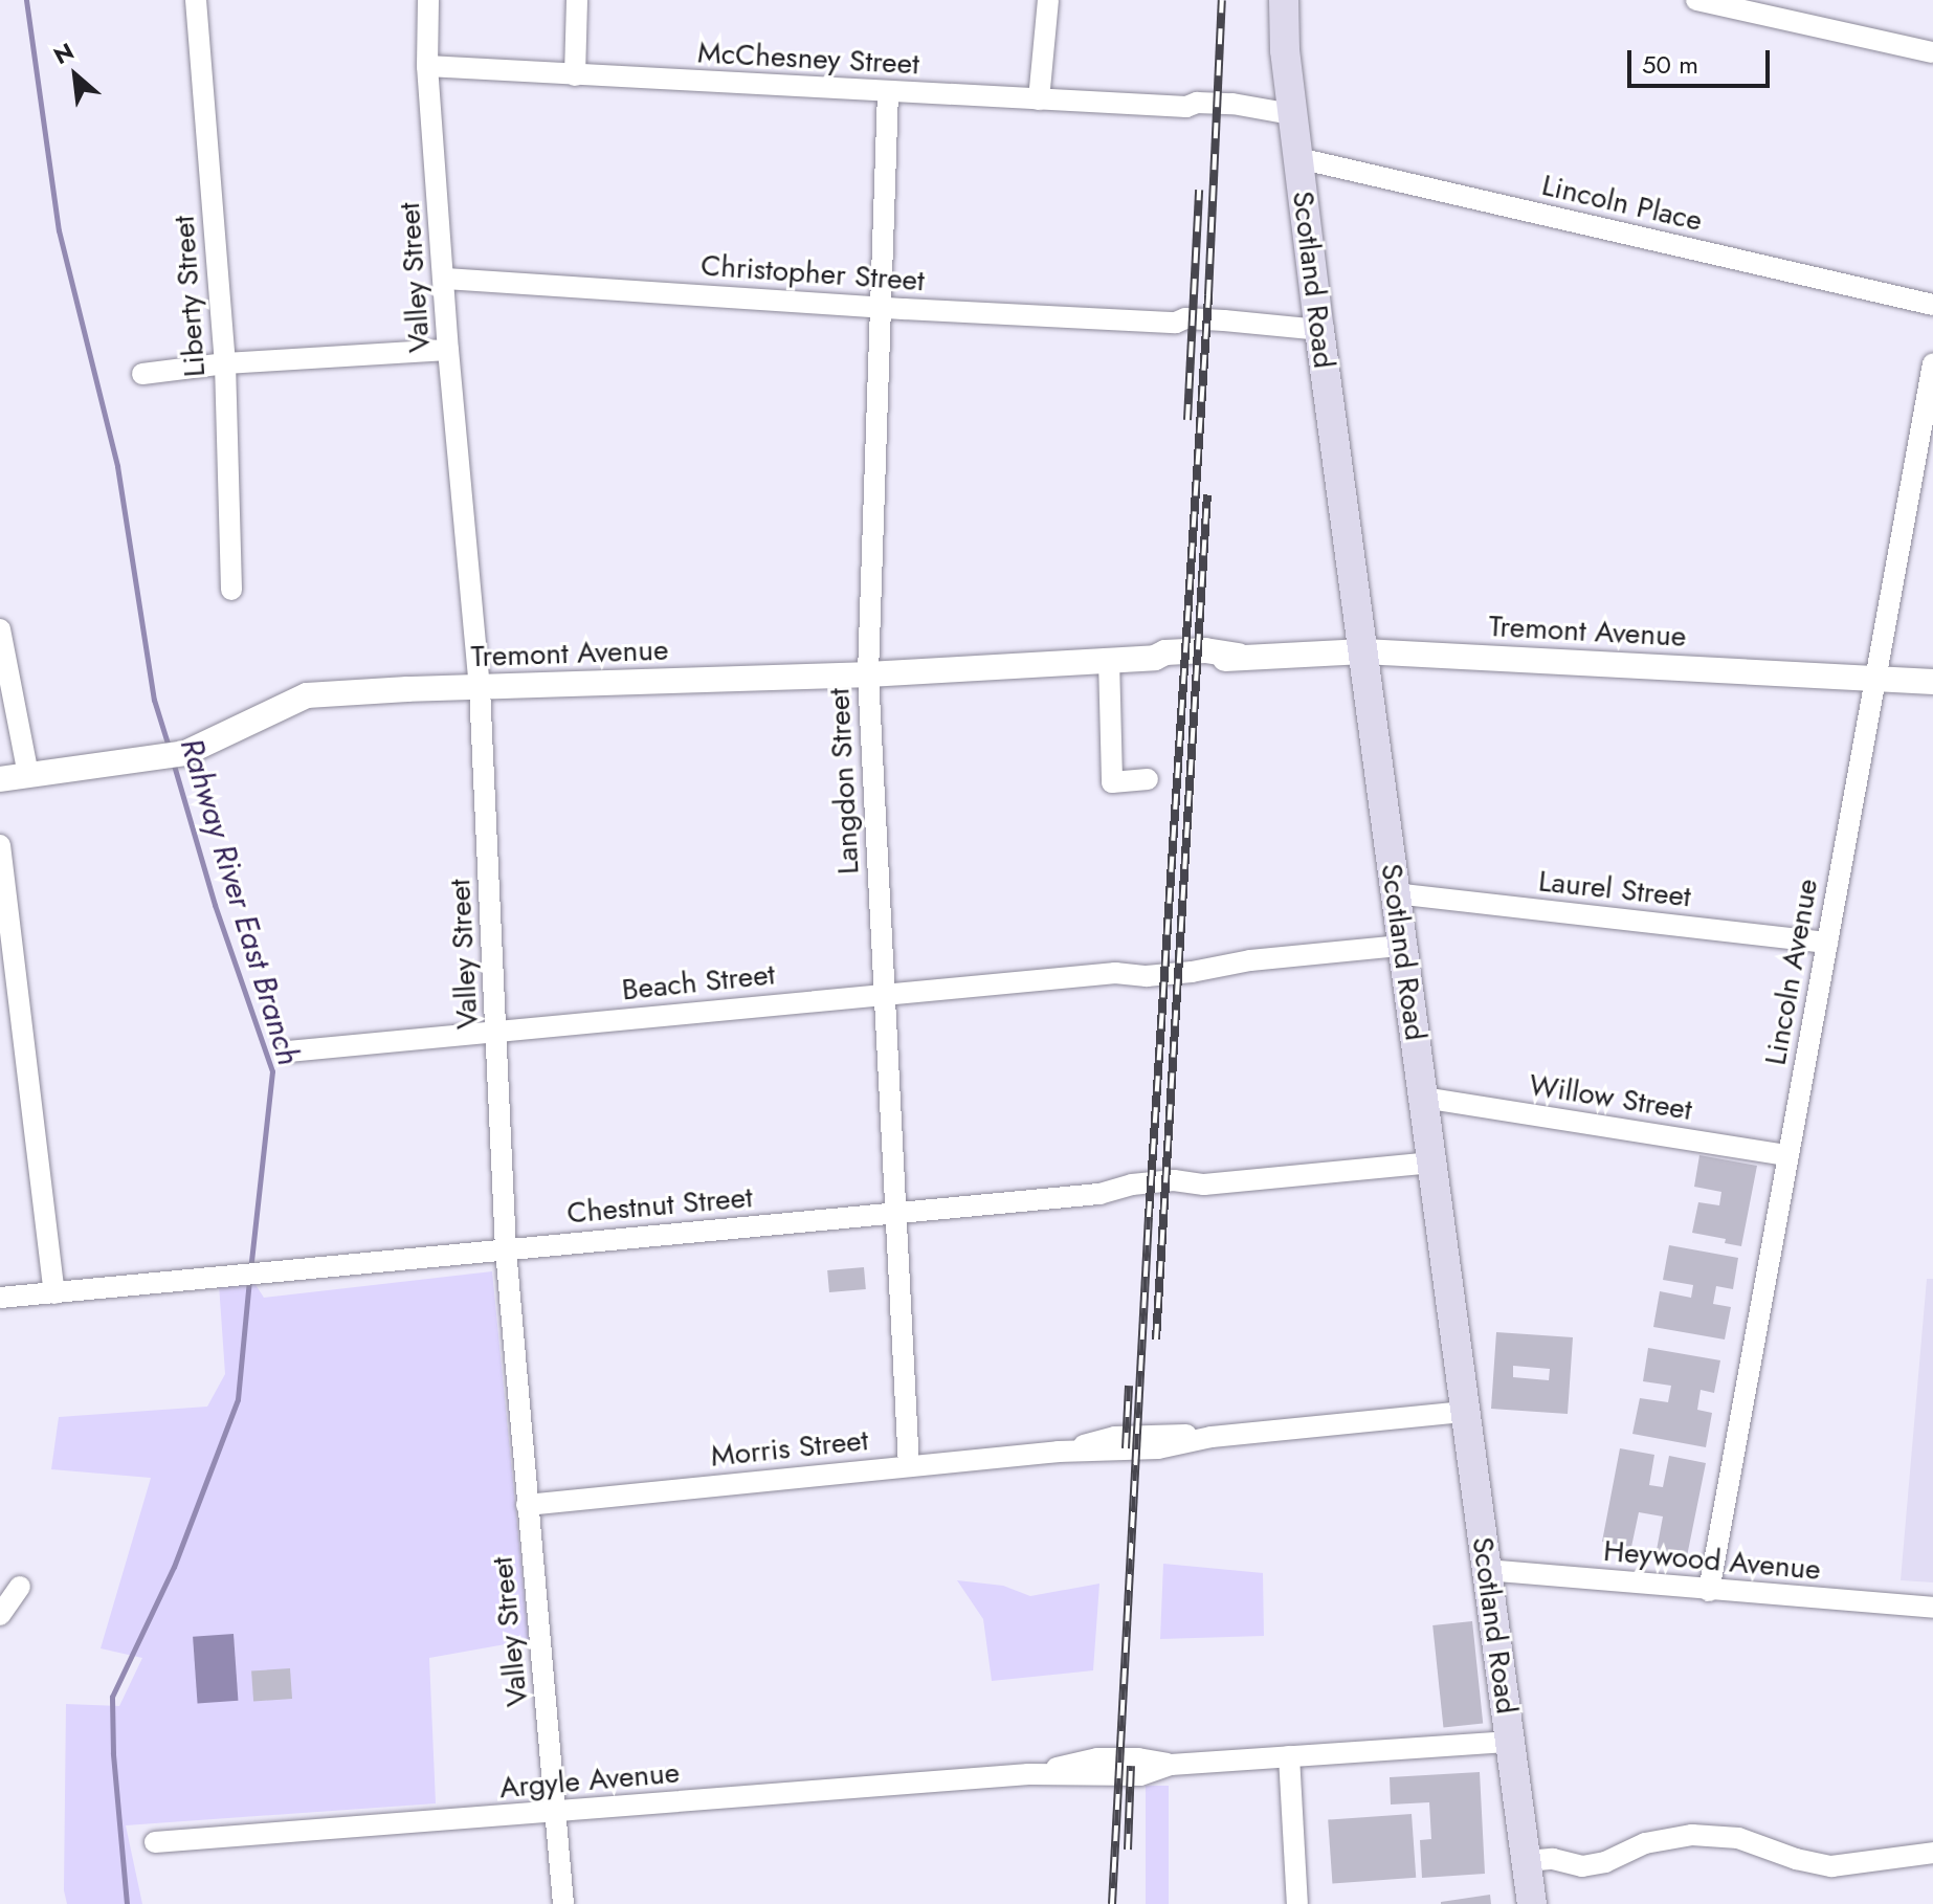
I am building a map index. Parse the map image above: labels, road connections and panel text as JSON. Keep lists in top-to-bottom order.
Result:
{
  "streets": {
    "main road": ["Scotland Road"],
    "street": [
      "McChesney Street",
      "Lincoln Place",
      "Christopher Street",
      "Valley Street",
      "Liberty Street",
      "Tremont Avenue",
      "Langdon Street",
      "Laurel Street",
      "Lincoln Avenue",
      "Beach Street",
      "Willow Street",
      "Chestnut Street",
      "Morris Street",
      "Heywood Avenue",
      "Argyle Avenue"
    ]
  },
  "crossings": [
    ["McChesney Street", "Valley Street"],
    ["McChesney Street", "Scotland Road"],
    ["McChesney Street", "Langdon Street"],
    ["Lincoln Place", "Scotland Road"],
    ["Christopher Street", "Valley Street"],
    ["Christopher Street", "Scotland Road"],
    ["Christopher Street", "Langdon Street"],
    ["Valley Street", "Tremont Avenue"],
    ["Valley Street", "Beach Street"],
    ["Valley Street", "Chestnut Street"],
    ["Valley Street", "Morris Street"],
    ["Valley Street", "Argyle Avenue"],
    ["Scotland Road", "Tremont Avenue"],
    ["Scotland Road", "Laurel Street"],
    ["Scotland Road", "Beach Street"],
    ["Scotland Road", "Willow Street"],
    ["Scotland Road", "Chestnut Street"],
    ["Scotland Road", "Morris Street"],
    ["Scotland Road", "Heywood Avenue"],
    ["Scotland Road", "Argyle Avenue"],
    ["Tremont Avenue", "Langdon Street"],
    ["Tremont Avenue", "Lincoln Avenue"],
    ["Langdon Street", "Beach Street"],
    ["Langdon Street", "Chestnut Street"],
    ["Langdon Street", "Morris Street"],
    ["Laurel Street", "Lincoln Avenue"],
    ["Lincoln Avenue", "Willow Street"],
    ["Lincoln Avenue", "Heywood Avenue"]
  ],
  "water": ["Rahway River East Branch"],
  "scale_bar": "50 m",
  "north": "top left"
}
